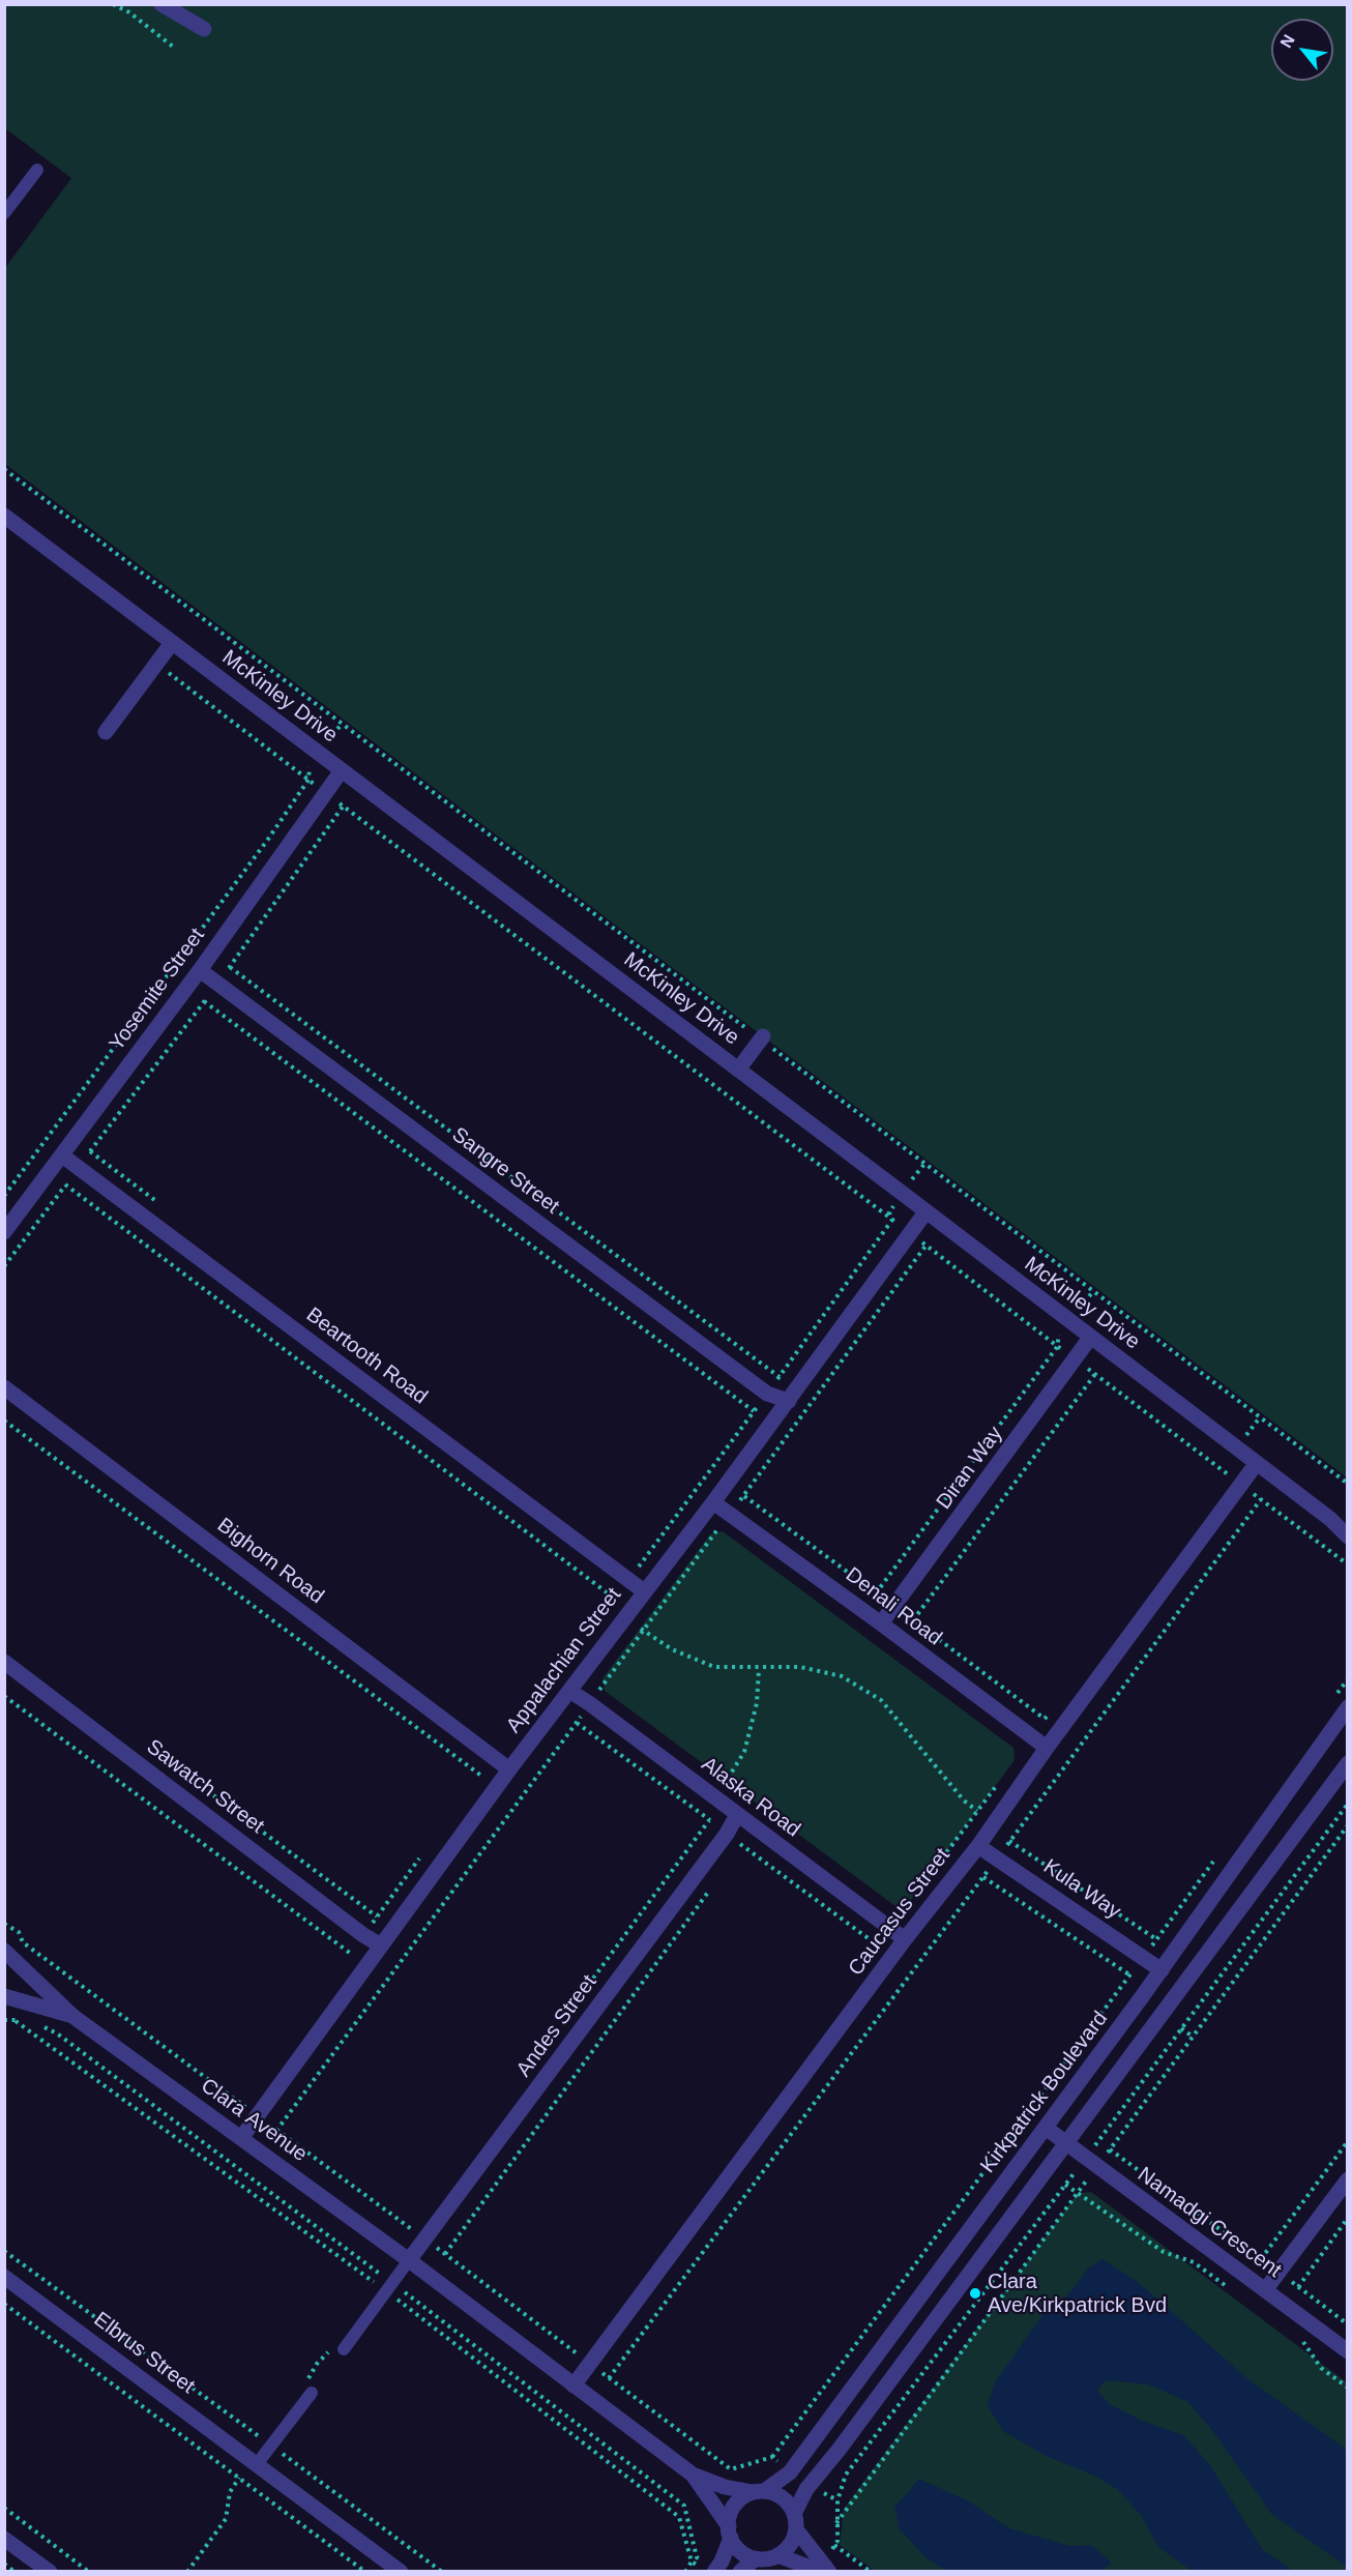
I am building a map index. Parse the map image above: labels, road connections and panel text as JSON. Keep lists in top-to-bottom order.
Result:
{
  "streets": {
    "street": [
      "McKinley Drive",
      "Yosemite Street",
      "Sangre Street",
      "Beartooth Road",
      "Diran Way",
      "Bighorn Road",
      "Denali Road",
      "Appalachian Street",
      "Sawatch Street",
      "Alaska Road",
      "Kula Way",
      "Caucasus Street",
      "Andes Street",
      "Kirkpatrick Boulevard",
      "Clara Avenue",
      "Namadgi Crescent",
      "Elbrus Street"
    ]
  },
  "crossings": [
    ["McKinley Drive", "Yosemite Street"],
    ["McKinley Drive", "Diran Way"],
    ["McKinley Drive", "Appalachian Street"],
    ["McKinley Drive", "Caucasus Street"],
    ["Yosemite Street", "Sangre Street"],
    ["Yosemite Street", "Beartooth Road"],
    ["Sangre Street", "Appalachian Street"],
    ["Beartooth Road", "Appalachian Street"],
    ["Diran Way", "Denali Road"],
    ["Bighorn Road", "Appalachian Street"],
    ["Denali Road", "Appalachian Street"],
    ["Denali Road", "Caucasus Street"],
    ["Appalachian Street", "Sawatch Street"],
    ["Appalachian Street", "Alaska Road"],
    ["Appalachian Street", "Clara Avenue"],
    ["Alaska Road", "Caucasus Street"],
    ["Alaska Road", "Andes Street"],
    ["Kula Way", "Caucasus Street"],
    ["Kula Way", "Kirkpatrick Boulevard"],
    ["Caucasus Street", "Clara Avenue"],
    ["Andes Street", "Clara Avenue"],
    ["Kirkpatrick Boulevard", "Clara Avenue"],
    ["Kirkpatrick Boulevard", "Namadgi Crescent"]
  ],
  "places": ["Clara Ave/Kirkpatrick Bvd"],
  "north": "top left"
}
